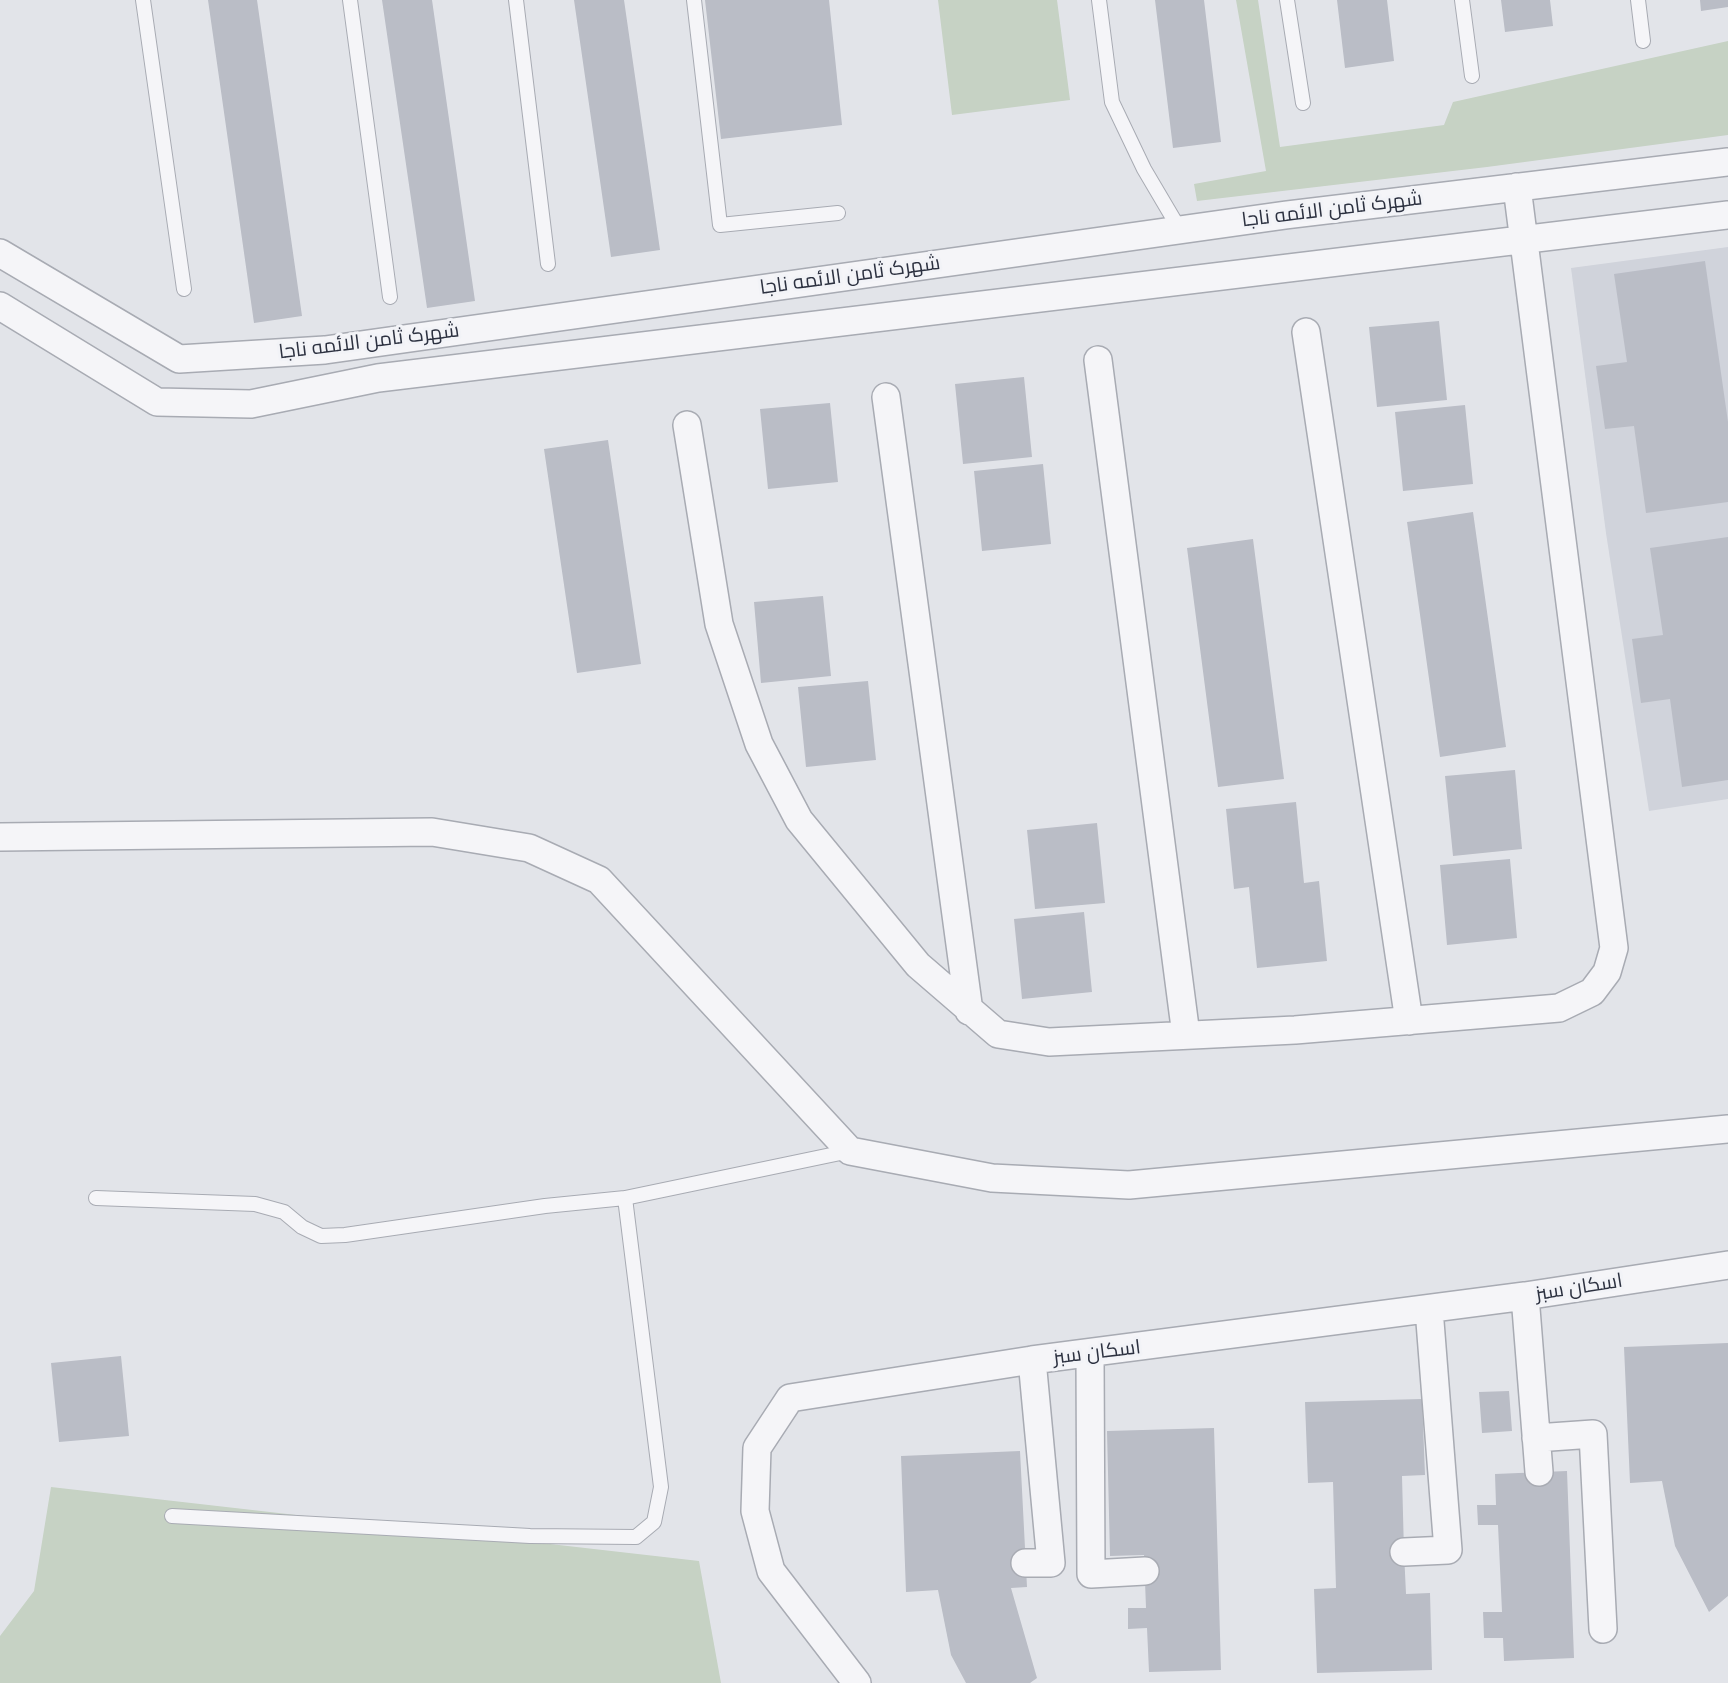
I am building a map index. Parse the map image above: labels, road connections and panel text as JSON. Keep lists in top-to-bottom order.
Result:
{
  "streets": {
    "street": ["شهرک ثامن الائمه ناجا", "اسکان سبز"]
  }
}
